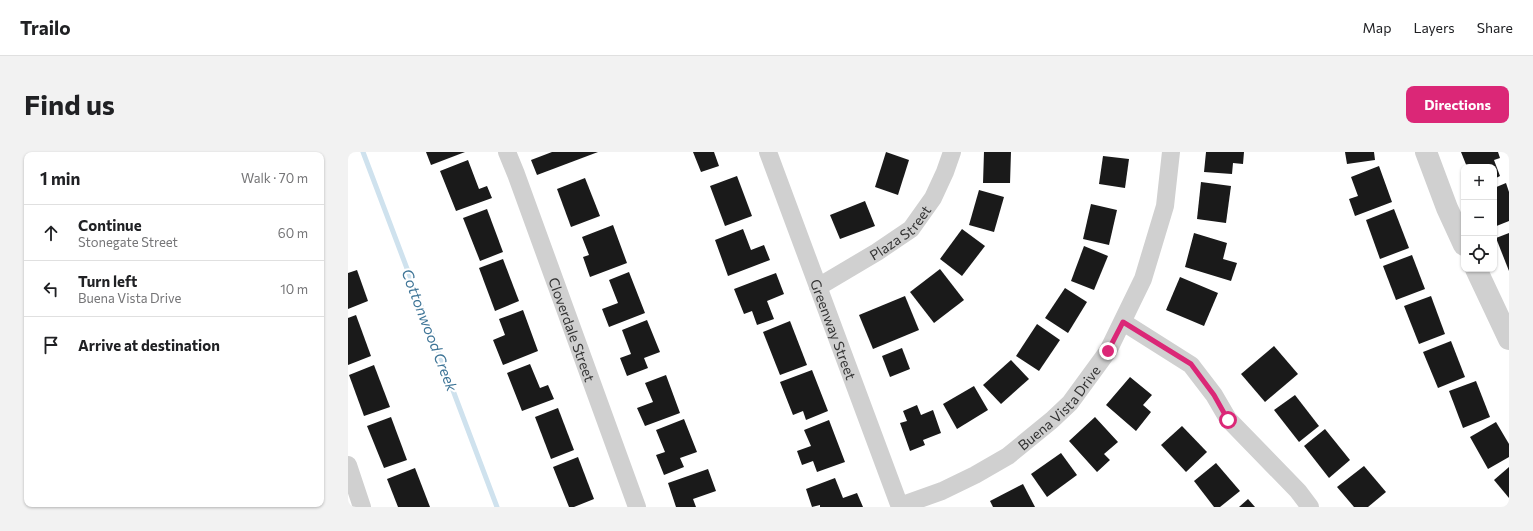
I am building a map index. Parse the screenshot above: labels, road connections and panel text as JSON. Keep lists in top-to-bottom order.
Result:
{
  "streets": {
    "street": [
      "Plaza Street",
      "Cloverdale Street",
      "Greenway Street",
      "Buena Vista Drive"
    ]
  },
  "crossings": [
    ["Plaza Street", "Greenway Street"],
    ["Greenway Street", "Buena Vista Drive"]
  ],
  "water": ["Cottonwood Creek"],
  "page": {
    "header": "Trailo",
    "nav": ["Map", "Layers", "Share"],
    "buttons": "Directions",
    "title": "Find us",
    "heading": ["1 min", "Walk · 70 m"],
    "map_buttons": ["+", "−"],
    "list": [
      ["Continue", "Stonegate Street", "60 m"],
      ["Turn left", "Buena Vista Drive", "10 m"],
      "Arrive at destination"
    ]
  }
}
